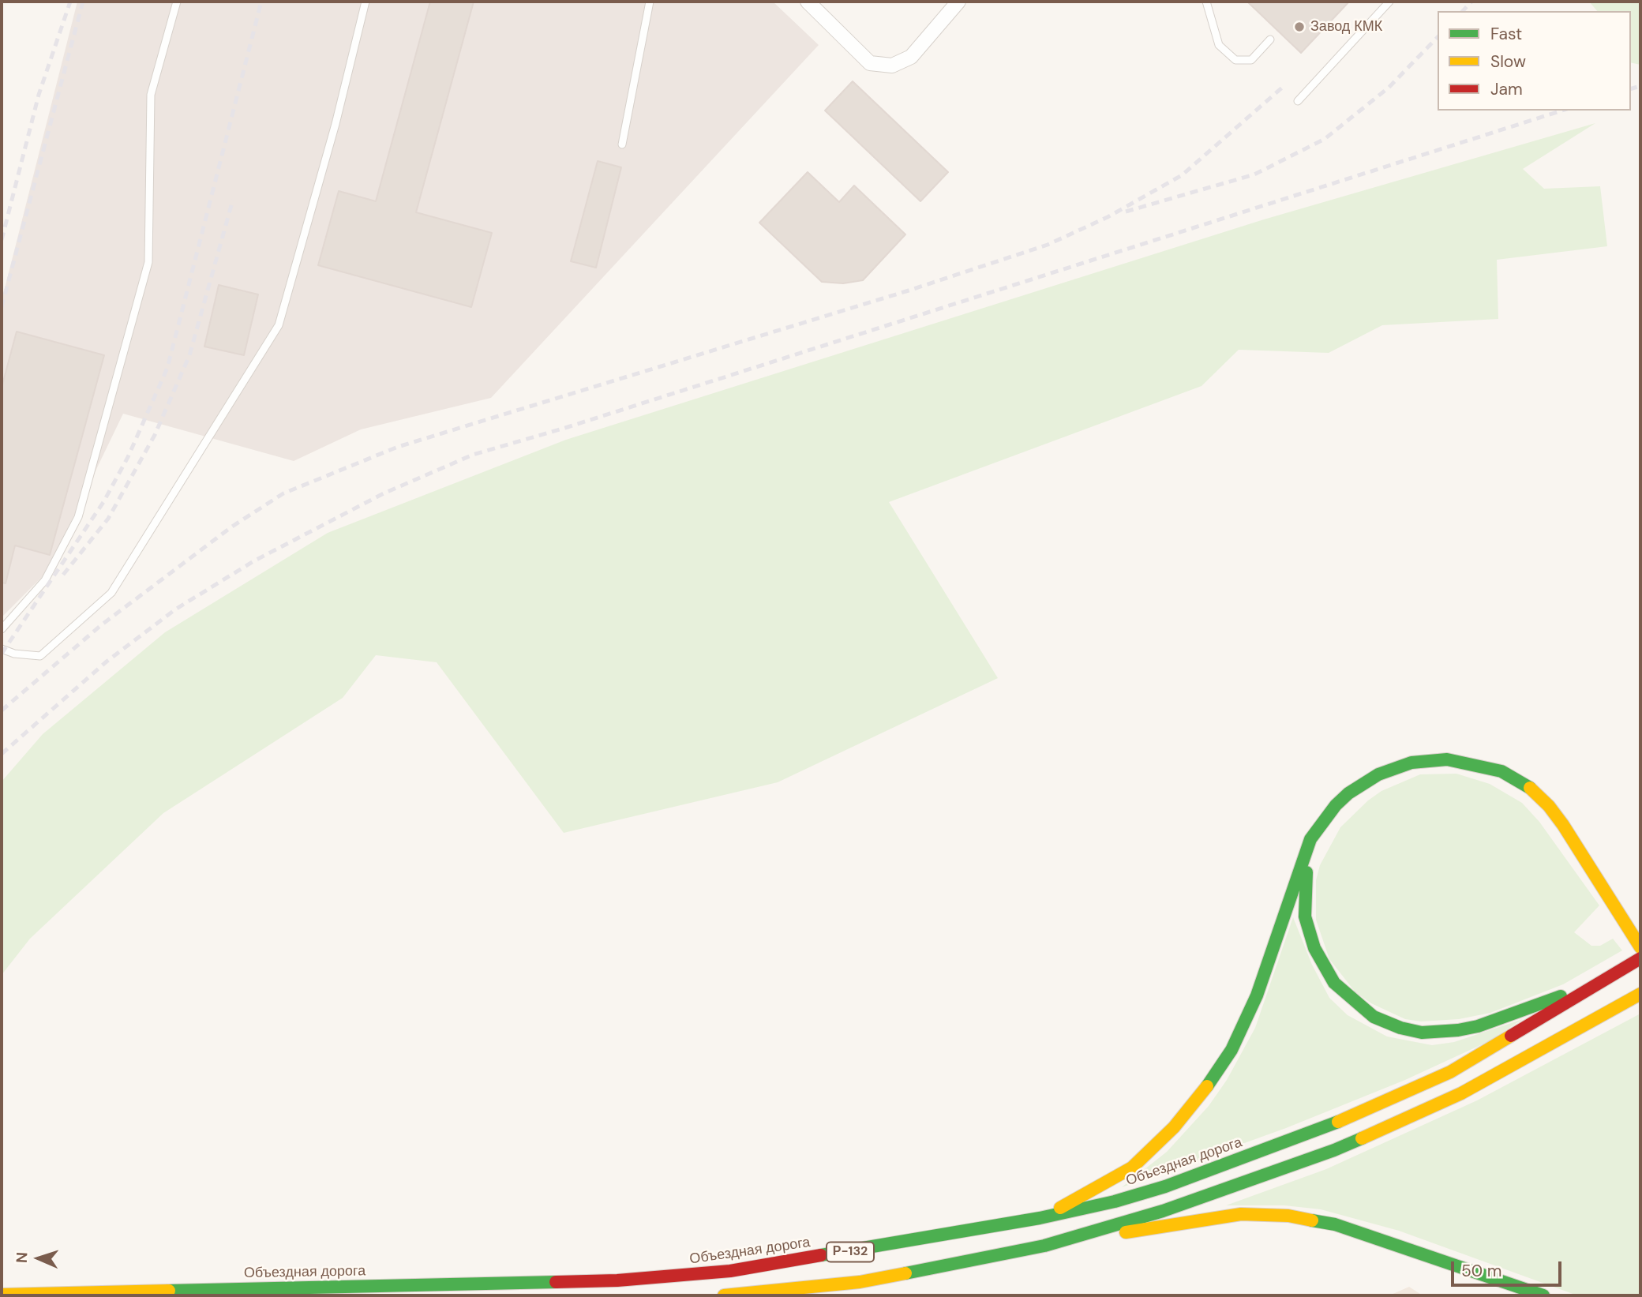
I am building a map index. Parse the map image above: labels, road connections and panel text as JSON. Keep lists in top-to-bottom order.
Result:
{
  "streets": {
    "main road": ["Объездная дорога", "Р-132"]
  },
  "places": ["Завод КМК"],
  "legend": ["Fast", "Slow", "Jam"],
  "scale_bar": "50 m",
  "north": "left"
}
